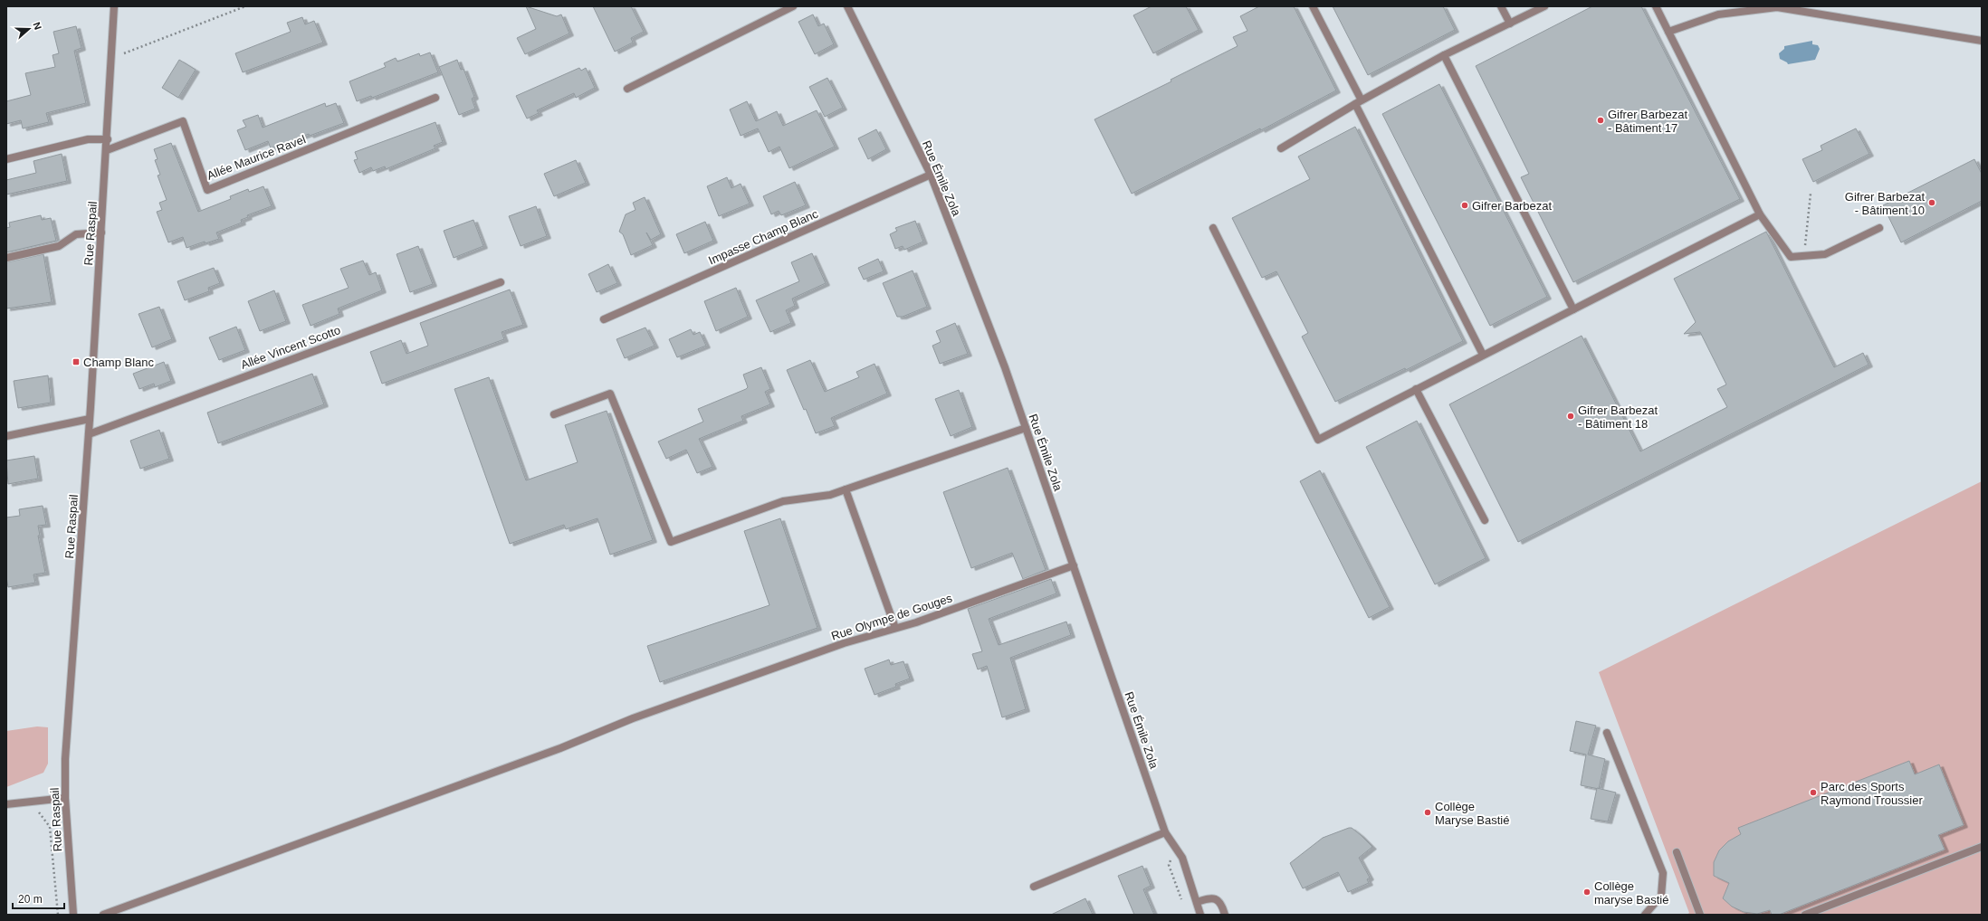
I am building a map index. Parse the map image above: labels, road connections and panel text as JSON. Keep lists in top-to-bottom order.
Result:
{
  "streets": {
    "street": [
      "Allée Maurice Ravel",
      "Rue Émile Zola",
      "Rue Raspail",
      "Impasse Champ Blanc",
      "Allée Vincent Scotto",
      "Rue Olympe de Gouges"
    ]
  },
  "crossings": [
    ["Allée Maurice Ravel", "Rue Raspail"],
    ["Rue Émile Zola", "Impasse Champ Blanc"],
    ["Rue Émile Zola", "Rue Olympe de Gouges"],
    ["Rue Raspail", "Allée Vincent Scotto"]
  ],
  "places": {
    "other": [
      "Gifrer Barbezat - Bâtiment 17",
      "Gifrer Barbezat - Bâtiment 10",
      "Gifrer Barbezat",
      "Gifrer Barbezat - Bâtiment 18",
      "Parc des Sports Raymond Troussier",
      "Collège Maryse Bastié",
      "Collège maryse Bastié"
    ],
    "transit": ["Champ Blanc"]
  },
  "scale_bar": "20 m",
  "north": "right"
}
